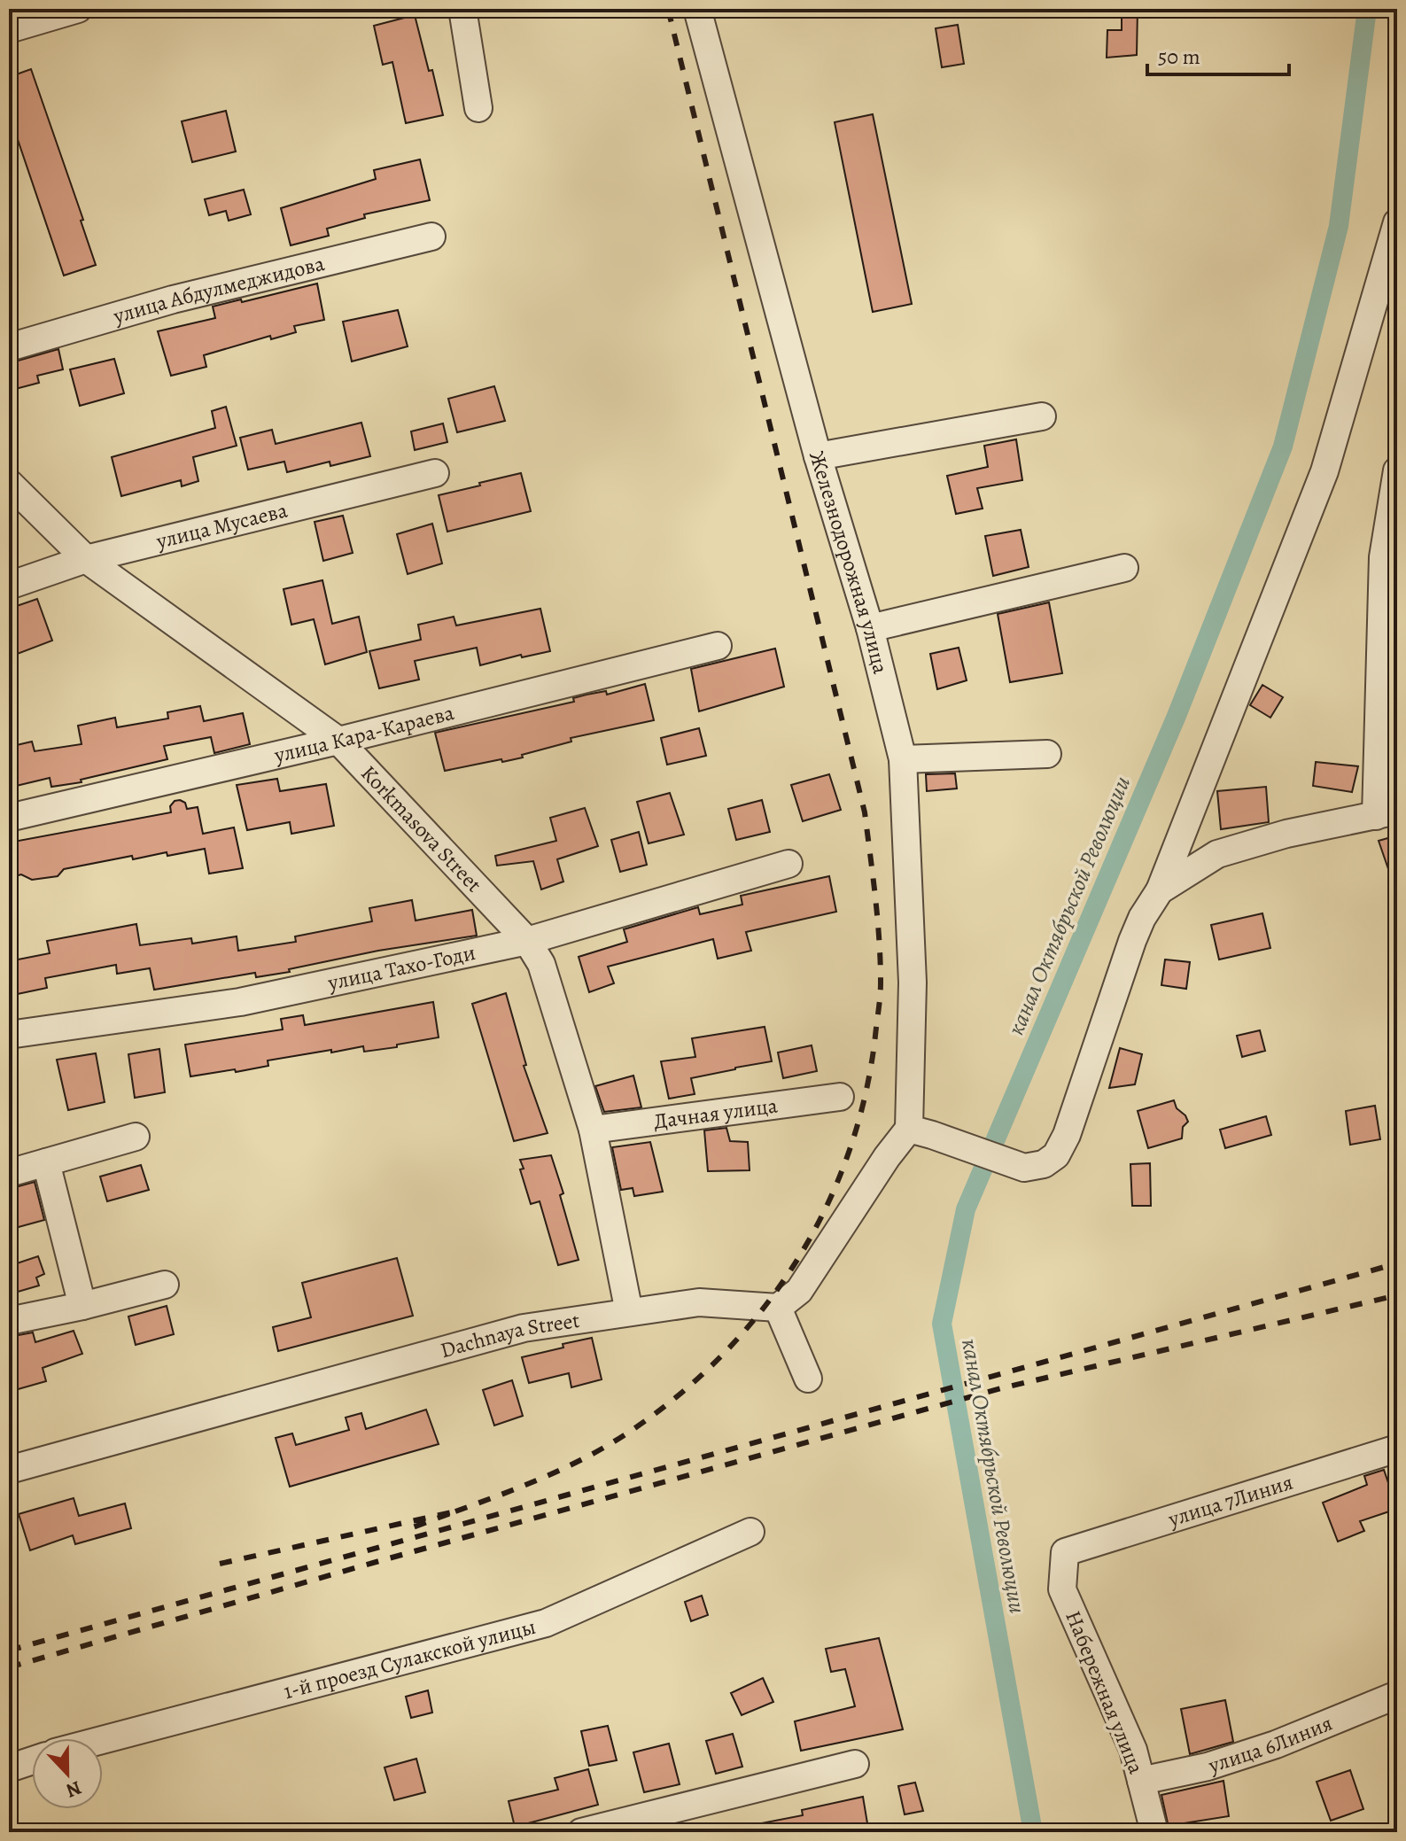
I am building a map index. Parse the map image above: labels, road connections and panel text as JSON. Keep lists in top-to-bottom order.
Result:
{
  "streets": {
    "street": [
      "улица Абдулмеджидова",
      "улица Мусаева",
      "Железнодорожная улица",
      "улица Кара-Караева",
      "Korkmasova Street",
      "улица Тахо-Годи",
      "Дачная улица",
      "Dachnaya Street",
      "улица 7Линия",
      "1-й проезд Сулакской улицы",
      "Набережная улица",
      "улица 6Линия"
    ]
  },
  "crossings": [
    ["улица Мусаева", "Korkmasova Street"],
    ["улица Кара-Караева", "Korkmasova Street"],
    ["Korkmasova Street", "улица Тахо-Годи"],
    ["Korkmasova Street", "Дачная улица"],
    ["Korkmasova Street", "Dachnaya Street"],
    ["улица 7Линия", "Набережная улица"],
    ["Набережная улица", "улица 6Линия"]
  ],
  "water": ["канал Октябрьской Революции"],
  "scale_bar": "50 m",
  "north": "bottom"
}
